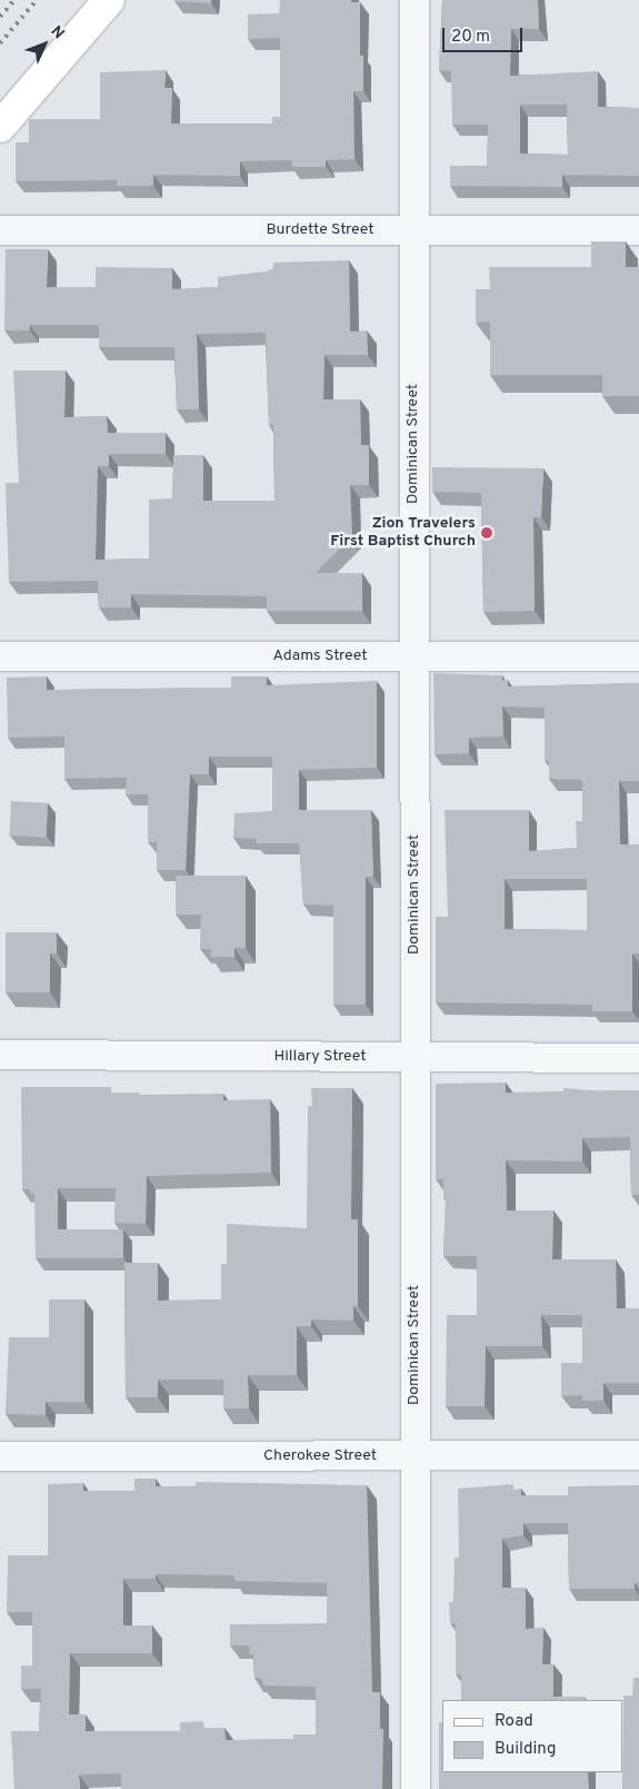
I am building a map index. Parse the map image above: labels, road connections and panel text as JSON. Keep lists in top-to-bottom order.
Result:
{
  "streets": {
    "street": [
      "Burdette Street",
      "Dominican Street",
      "Adams Street",
      "Hillary Street",
      "Cherokee Street"
    ]
  },
  "crossings": [
    ["Burdette Street", "Dominican Street"],
    ["Dominican Street", "Adams Street"],
    ["Dominican Street", "Hillary Street"],
    ["Dominican Street", "Cherokee Street"]
  ],
  "places": ["Zion Travelers First Baptist Church"],
  "legend": ["Road", "Building"],
  "scale_bar": "20 m",
  "north": "top right"
}
